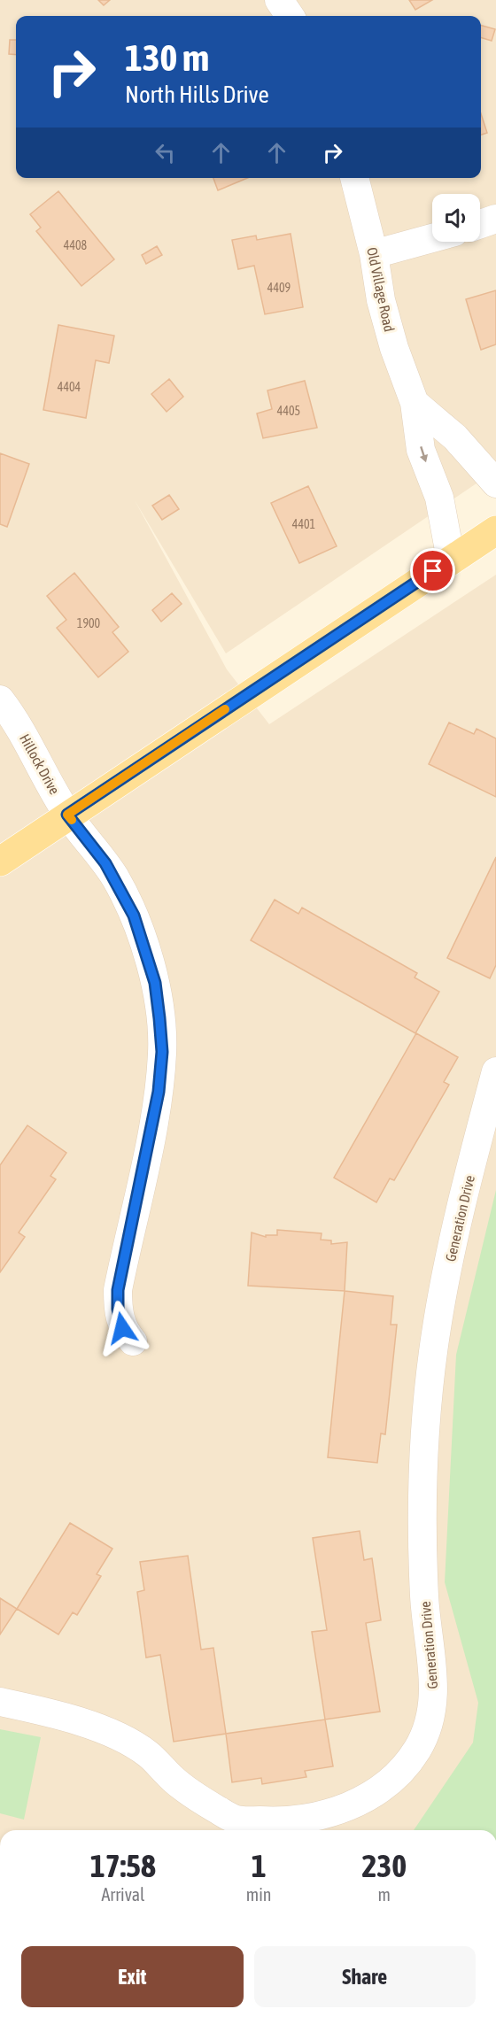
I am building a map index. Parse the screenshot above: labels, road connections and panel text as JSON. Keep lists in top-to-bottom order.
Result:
{
  "streets": {
    "street": ["Old Village Road", "Hillock Drive", "Generation Drive"]
  },
  "house_numbers": [
    "4408",
    "4409",
    "4404",
    "4405",
    "4401",
    "1900"
  ],
  "page": {
    "turn": ["130 m", "North Hills Drive"],
    "eta": [
      "17:58",
      "Arrival",
      "1",
      "min",
      "230",
      "m"
    ],
    "buttons": ["Exit", "Share"]
  }
}
